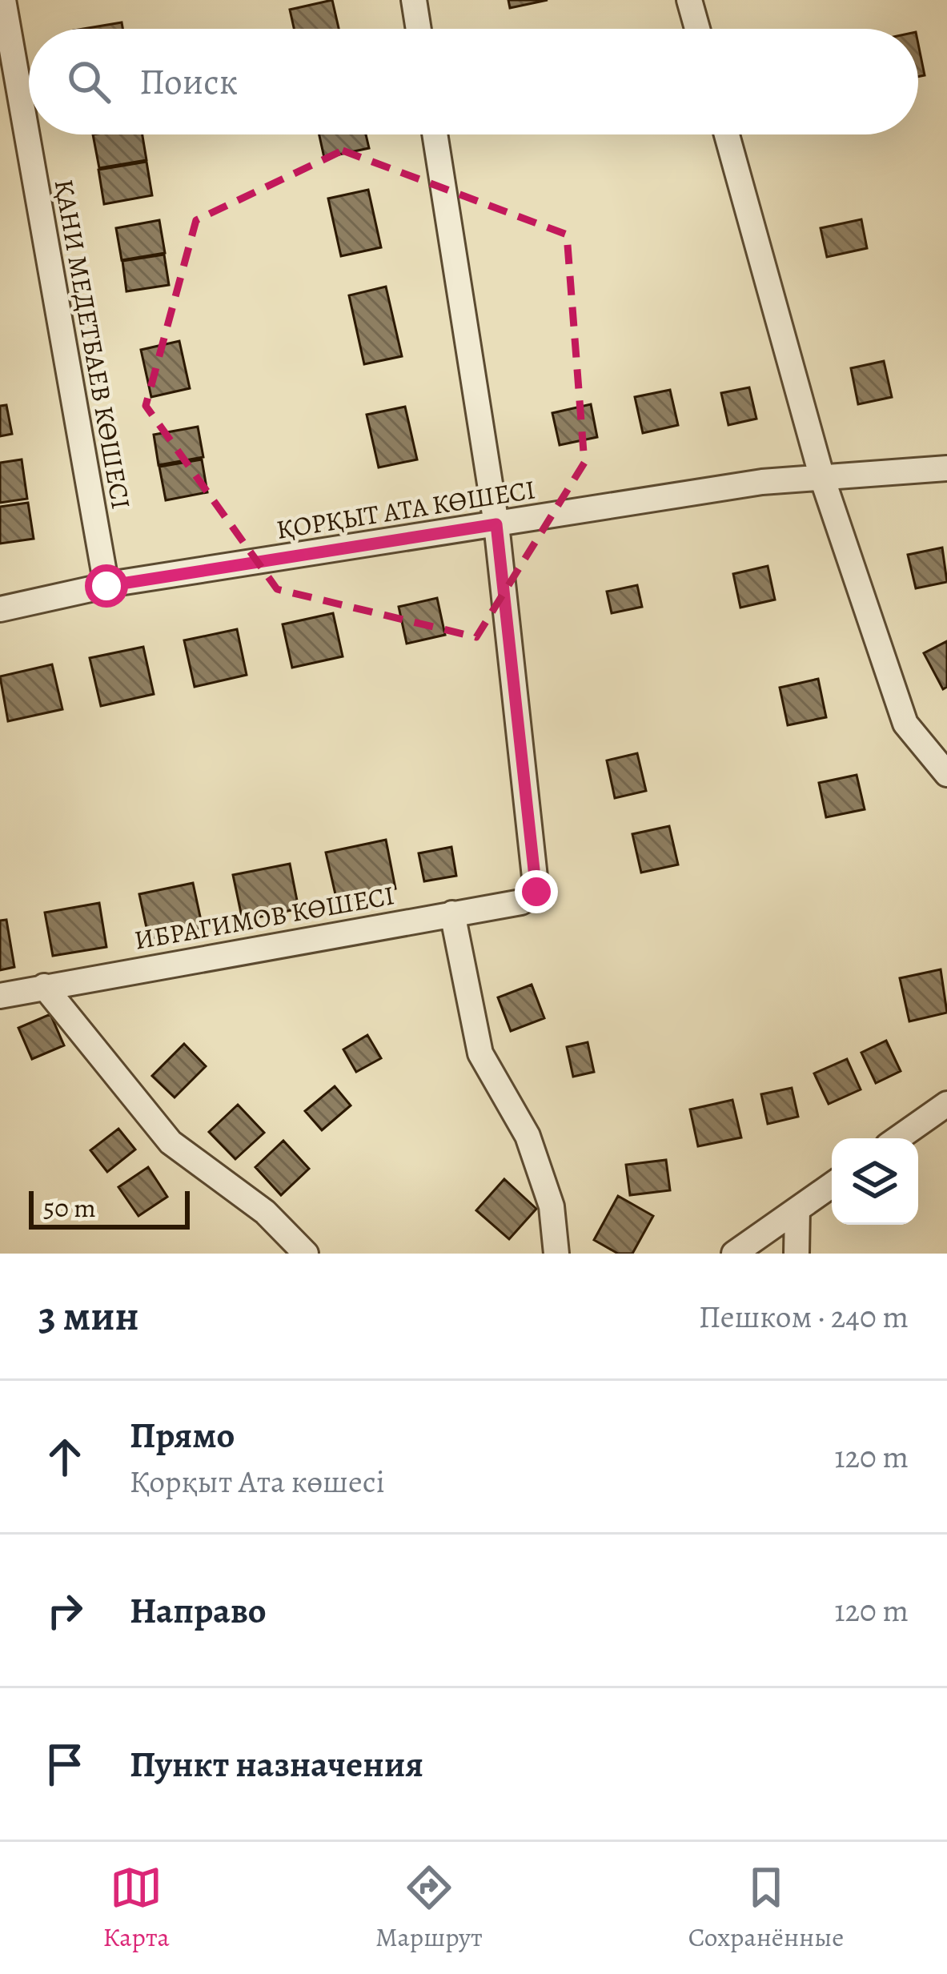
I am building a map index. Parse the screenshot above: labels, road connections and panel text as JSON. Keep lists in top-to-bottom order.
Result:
{
  "streets": {
    "street": ["ҚАНИ МЕДЕТБАЕВ КӨШЕСІ", "ҚОРҚЫТ АТА КӨШЕСІ", "ИБРАГИМОВ КӨШЕСІ"]
  },
  "crossings": [
    ["ҚАНИ МЕДЕТБАЕВ КӨШЕСІ", "ҚОРҚЫТ АТА КӨШЕСІ"],
    ["ҚОРҚЫТ АТА КӨШЕСІ", "ИБРАГИМОВ КӨШЕСІ"]
  ],
  "scale_bar": "50 m",
  "page": {
    "search": "Поиск",
    "scale": "50 m",
    "heading": ["3 мин", "Пешком · 240 m"],
    "list": [
      ["Прямо", "Қорқыт Ата көшесі", "120 m"],
      ["Направо", "120 m"],
      "Пункт назначения"
    ],
    "nav": ["Карта", "Маршрут", "Сохранённые"]
  }
}
